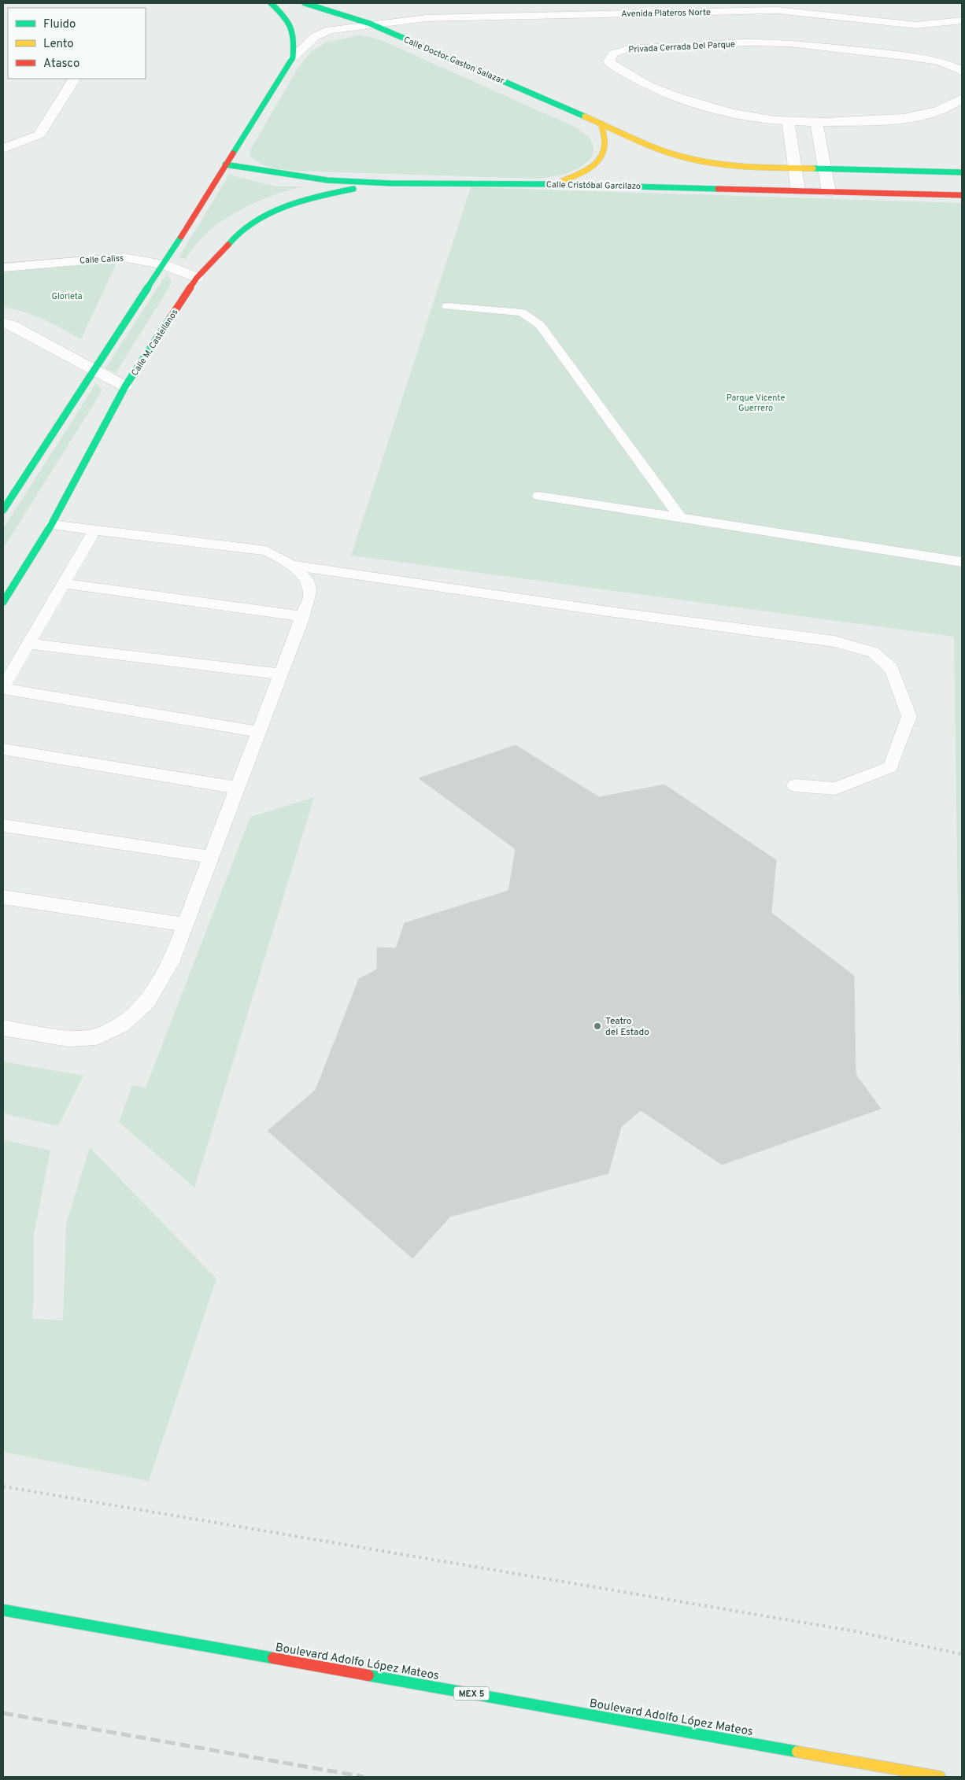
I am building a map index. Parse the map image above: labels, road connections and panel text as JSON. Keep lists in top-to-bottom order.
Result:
{
  "streets": {
    "street": [
      "Avenida Plateros Norte",
      "Privada Cerrada Del Parque",
      "Calle Doctor Gaston Salazar",
      "Calle Cristóbal Garcilazo",
      "Calle Caliss",
      "Calle M. Castellanos",
      "Boulevard Adolfo López Mateos",
      "MEX 5"
    ]
  },
  "crossings": [
    ["Avenida Plateros Norte", "Calle Doctor Gaston Salazar"],
    ["Calle Cristóbal Garcilazo", "Calle M. Castellanos"],
    ["Calle Caliss", "Calle M. Castellanos"]
  ],
  "parks": ["Glorieta", "Parque Vicente Guerrero"],
  "places": ["Teatro del Estado"],
  "legend": ["Fluido", "Lento", "Atasco"]
}
